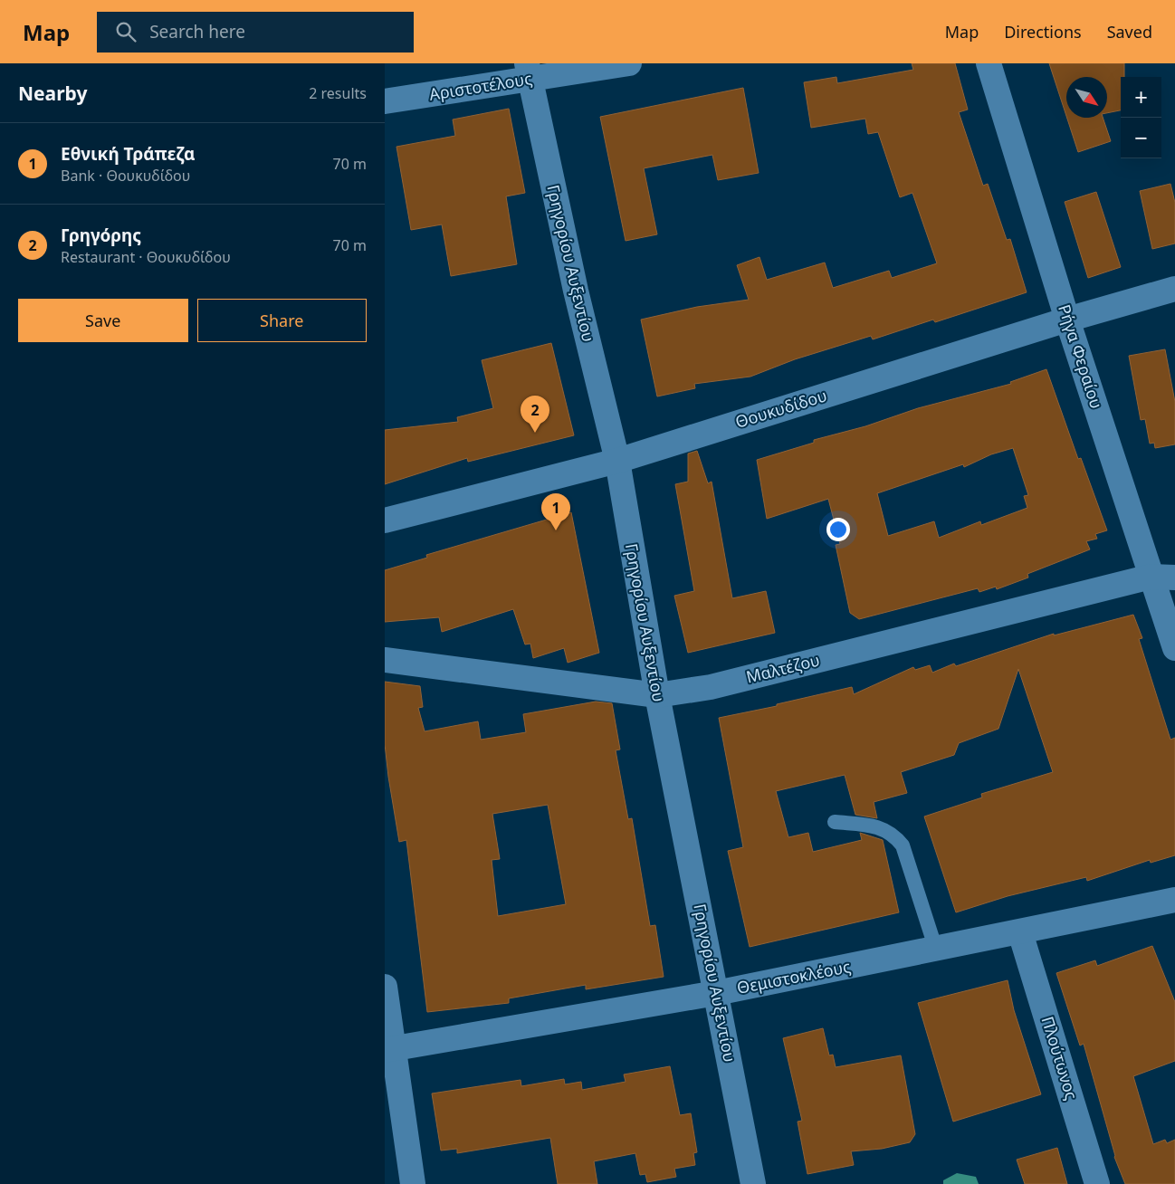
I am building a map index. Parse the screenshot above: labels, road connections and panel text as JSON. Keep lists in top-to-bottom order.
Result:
{
  "streets": {
    "street": [
      "Αριστοτέλους",
      "Γρηγορίου Αυξεντίου",
      "Ρήγα Φεραίου",
      "Θουκυδίδου",
      "Μαλτέζου",
      "Θεμιστοκλέους",
      "Πλούτωνος"
    ]
  },
  "crossings": [
    ["Αριστοτέλους", "Γρηγορίου Αυξεντίου"],
    ["Γρηγορίου Αυξεντίου", "Θουκυδίδου"],
    ["Γρηγορίου Αυξεντίου", "Μαλτέζου"],
    ["Γρηγορίου Αυξεντίου", "Θεμιστοκλέους"],
    ["Ρήγα Φεραίου", "Θουκυδίδου"],
    ["Ρήγα Φεραίου", "Μαλτέζου"],
    ["Θεμιστοκλέους", "Πλούτωνος"]
  ],
  "north": "bottom right",
  "page": {
    "header": "Map",
    "search": "Search here",
    "nav": ["Map", "Directions", "Saved"],
    "heading": ["Nearby", "2 results"],
    "map_buttons": ["+", "−"],
    "list": [
      {
        "mark": "1",
        "name": "Εθνική Τράπεζα",
        "note": "Bank · Θουκυδίδου",
        "value": "70 m"
      },
      {
        "mark": "2",
        "name": "Γρηγόρης",
        "note": "Restaurant · Θουκυδίδου",
        "value": "70 m"
      }
    ],
    "buttons": ["Save", "Share"],
    "pins": ["2", "1"]
  }
}
